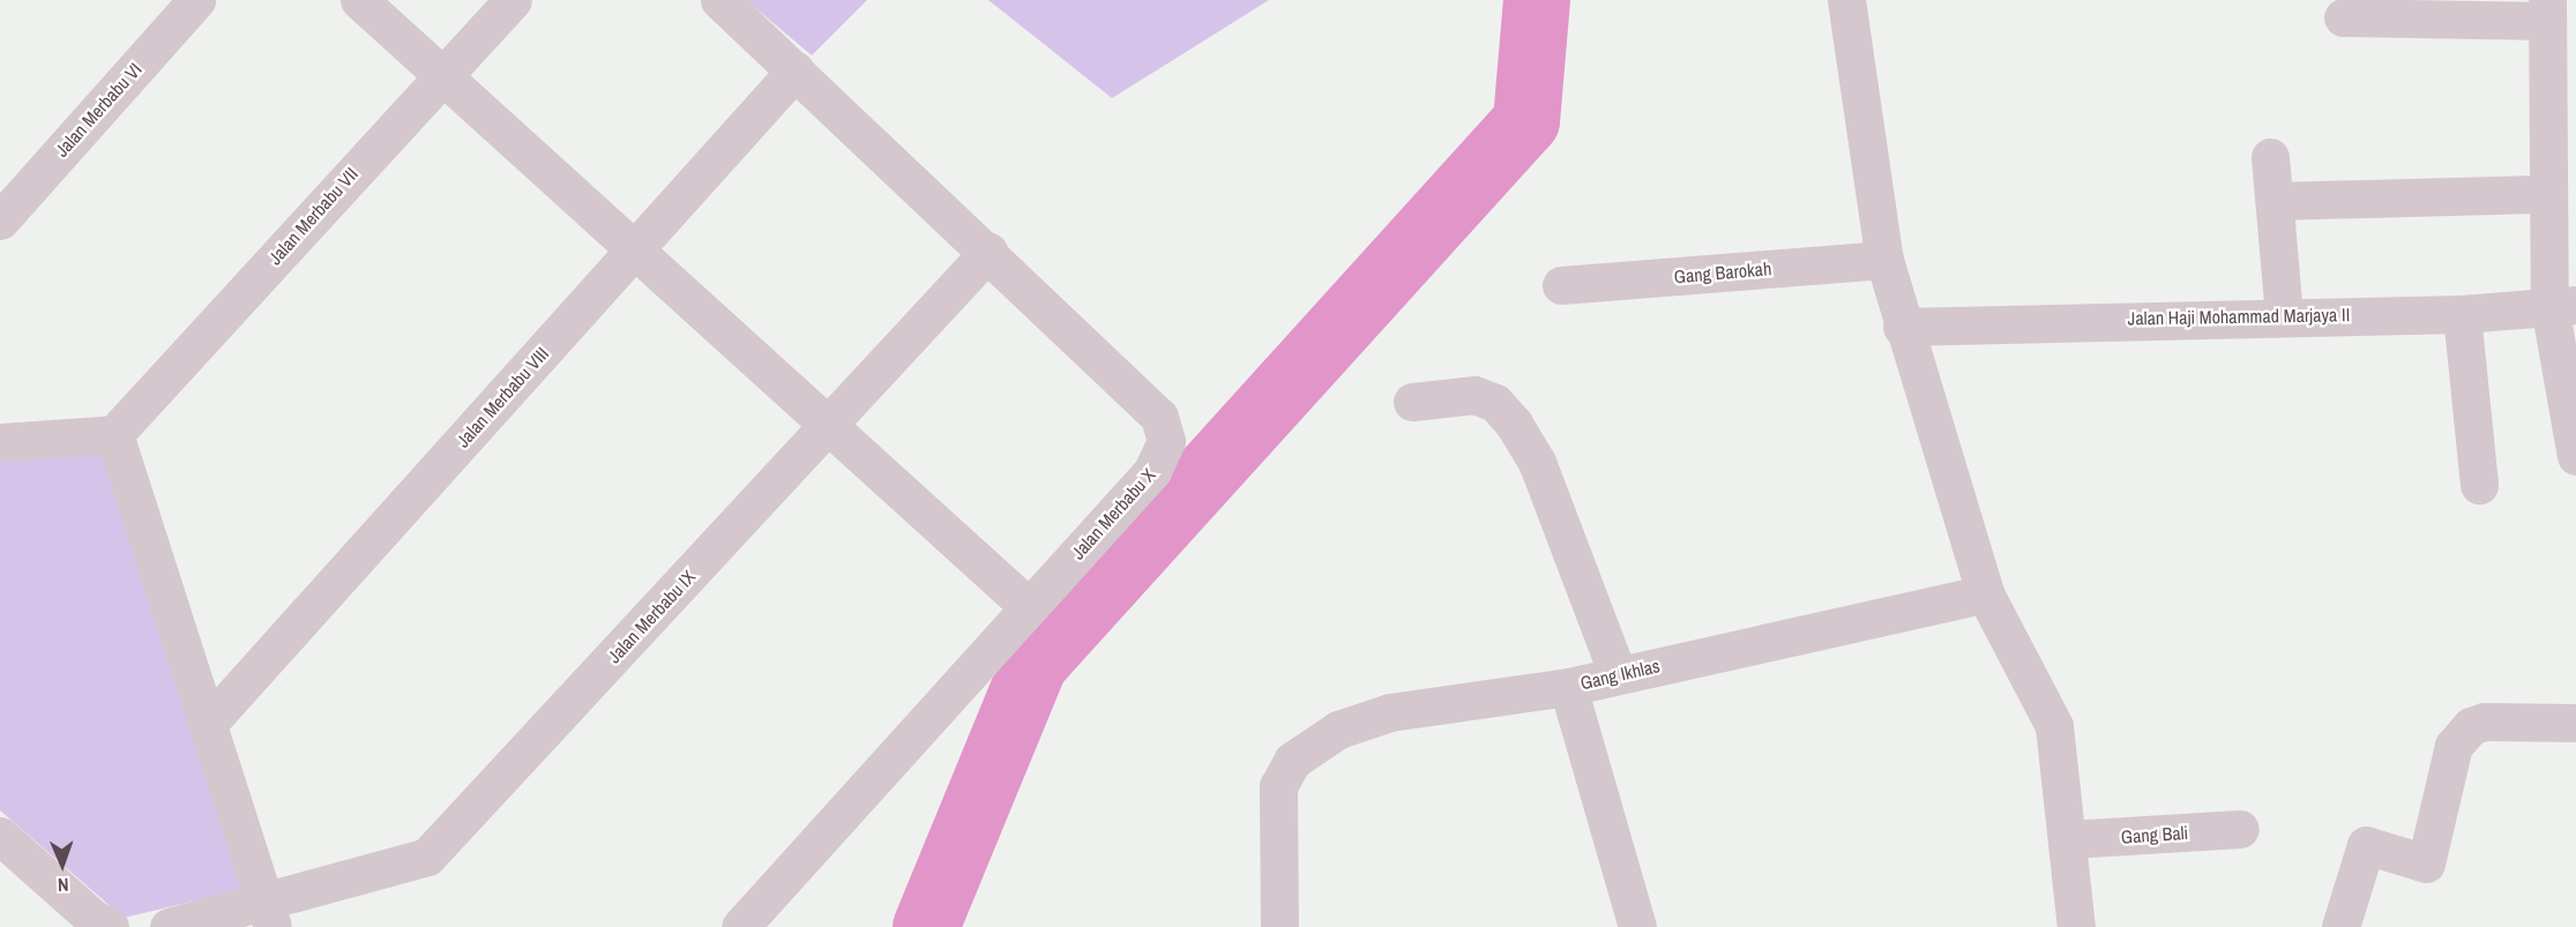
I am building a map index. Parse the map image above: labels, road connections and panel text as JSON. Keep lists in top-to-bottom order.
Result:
{
  "streets": {
    "street": [
      "Jalan Merbabu VI",
      "Jalan Merbabu VII",
      "Gang Barokah",
      "Jalan Haji Mohammad Marjaya II",
      "Jalan Merbabu VIII",
      "Jalan Merbabu X",
      "Jalan Merbabu IX",
      "Gang Ikhlas",
      "Gang Bali"
    ]
  },
  "crossings": [
    ["Jalan Merbabu VIII", "Jalan Merbabu X"],
    ["Jalan Merbabu X", "Jalan Merbabu IX"]
  ],
  "north": "bottom"
}
